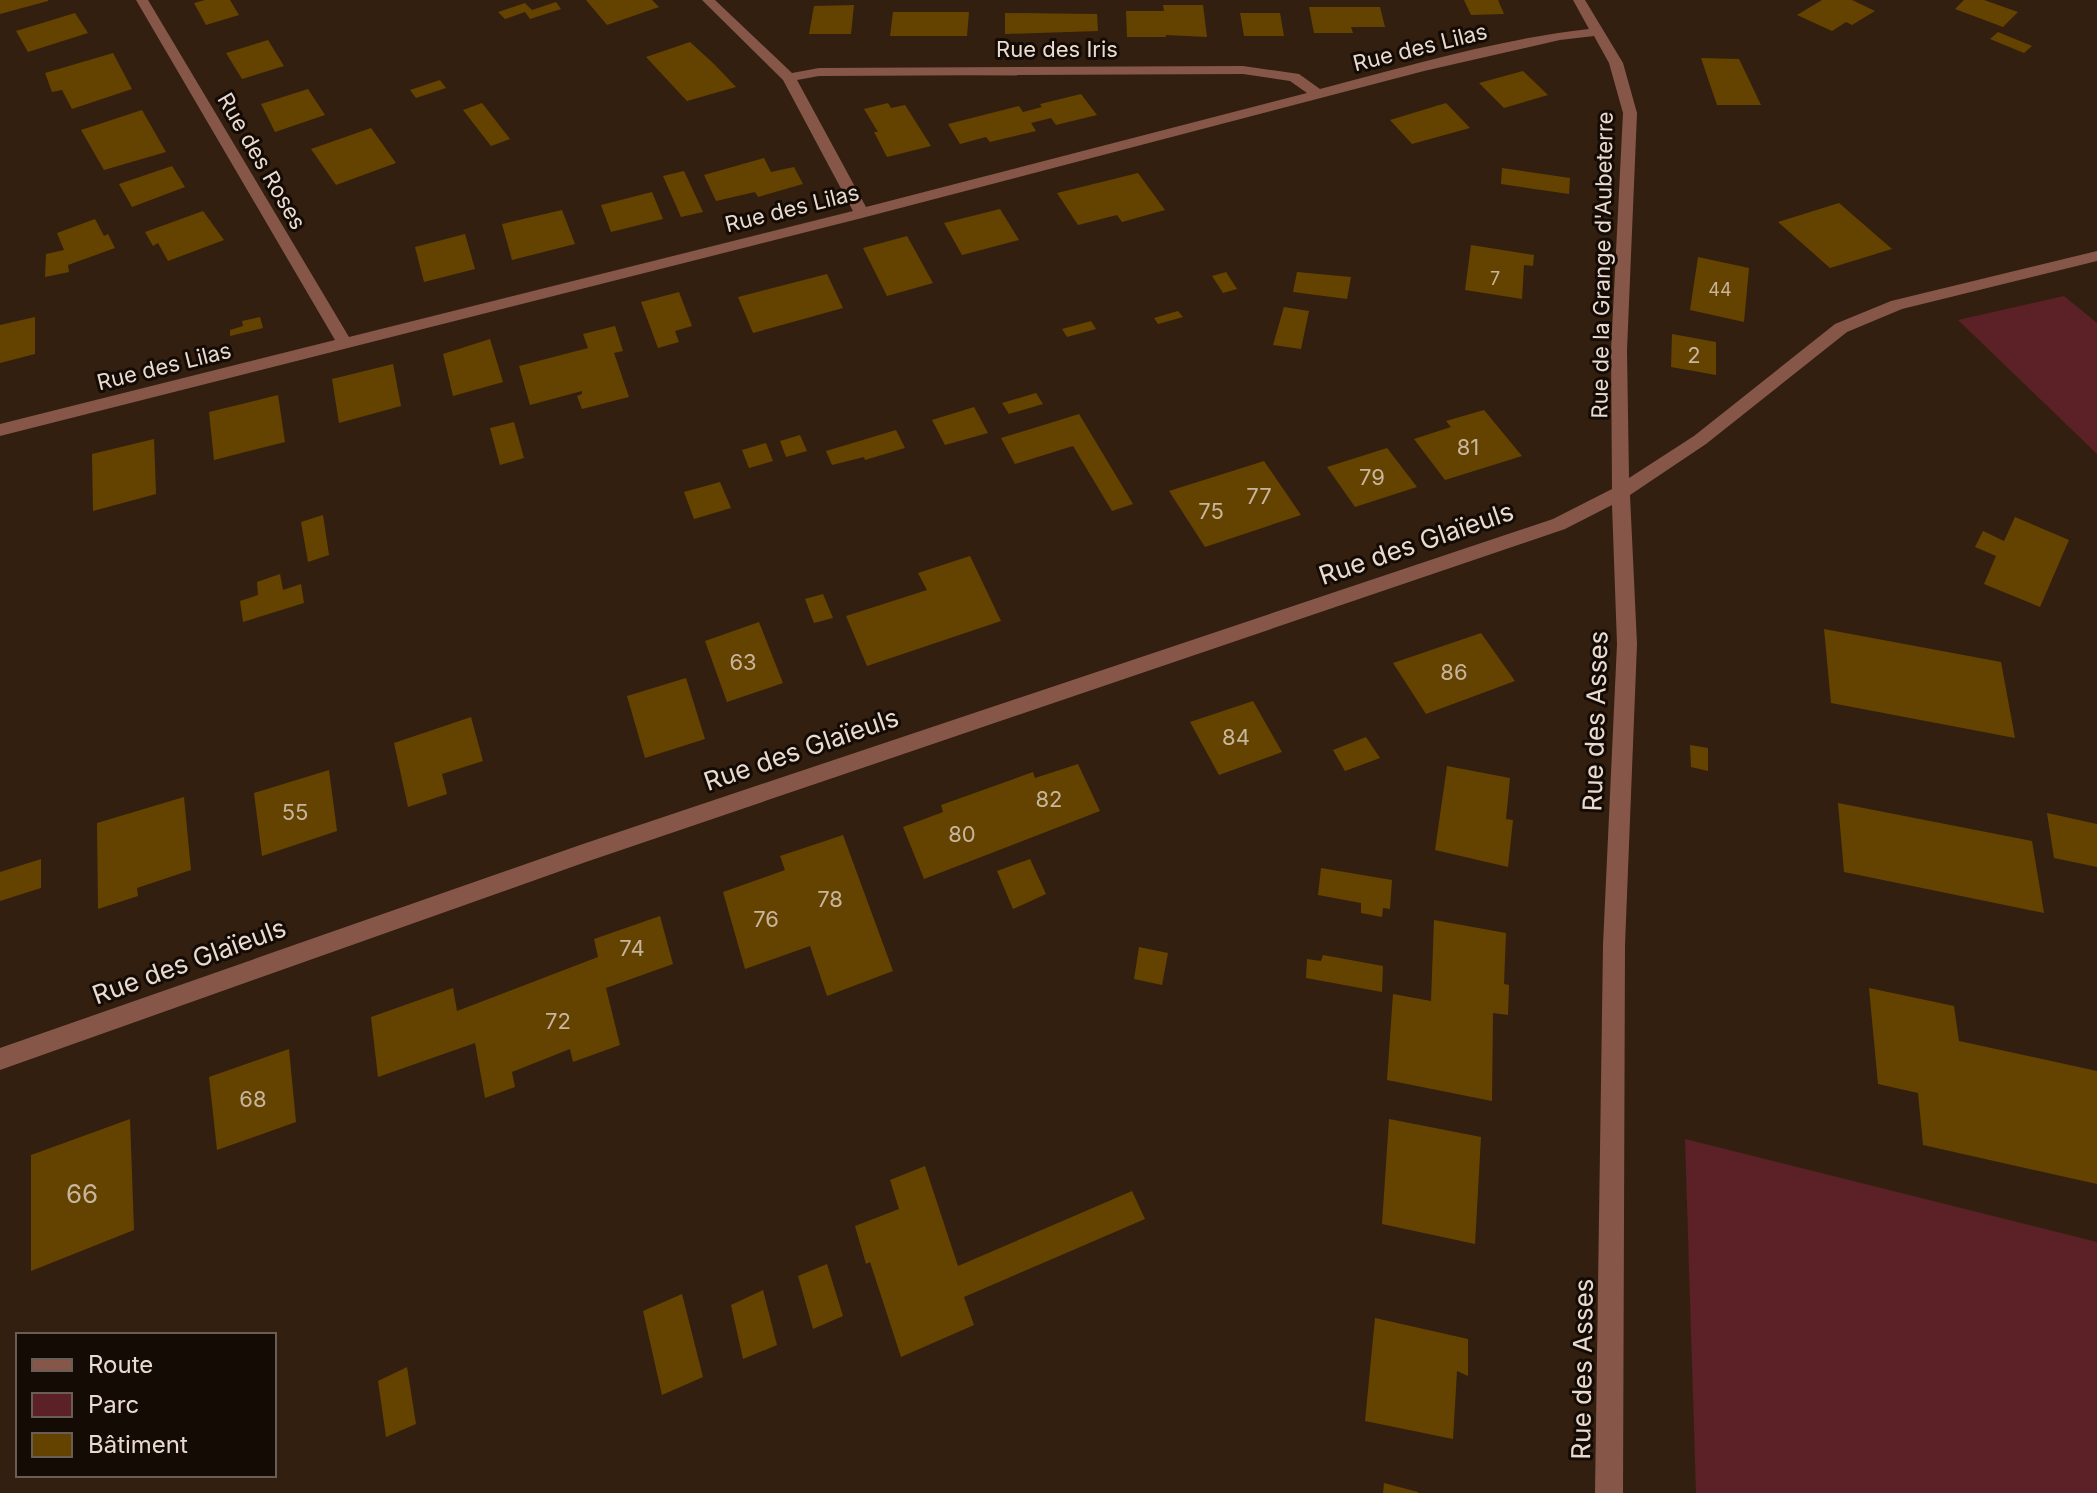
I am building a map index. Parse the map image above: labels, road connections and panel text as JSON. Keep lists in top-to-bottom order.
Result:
{
  "streets": {
    "street": [
      "Rue des Lilas",
      "Rue des Iris",
      "Rue des Roses",
      "Rue de la Grange d'Aubeterre",
      "Rue des Glaïeuls",
      "Rue des Asses"
    ]
  },
  "crossings": [
    ["Rue des Lilas", "Rue des Iris"],
    ["Rue des Lilas", "Rue des Roses"],
    ["Rue des Lilas", "Rue de la Grange d'Aubeterre"],
    ["Rue de la Grange d'Aubeterre", "Rue des Glaïeuls"],
    ["Rue de la Grange d'Aubeterre", "Rue des Asses"],
    ["Rue des Glaïeuls", "Rue des Asses"]
  ],
  "house_numbers": [
    "7",
    "44",
    "2",
    "81",
    "79",
    "77",
    "75",
    "63",
    "86",
    "84",
    "82",
    "55",
    "80",
    "78",
    "76",
    "74",
    "72",
    "68",
    "66"
  ],
  "legend": ["Route", "Parc", "Bâtiment"]
}
